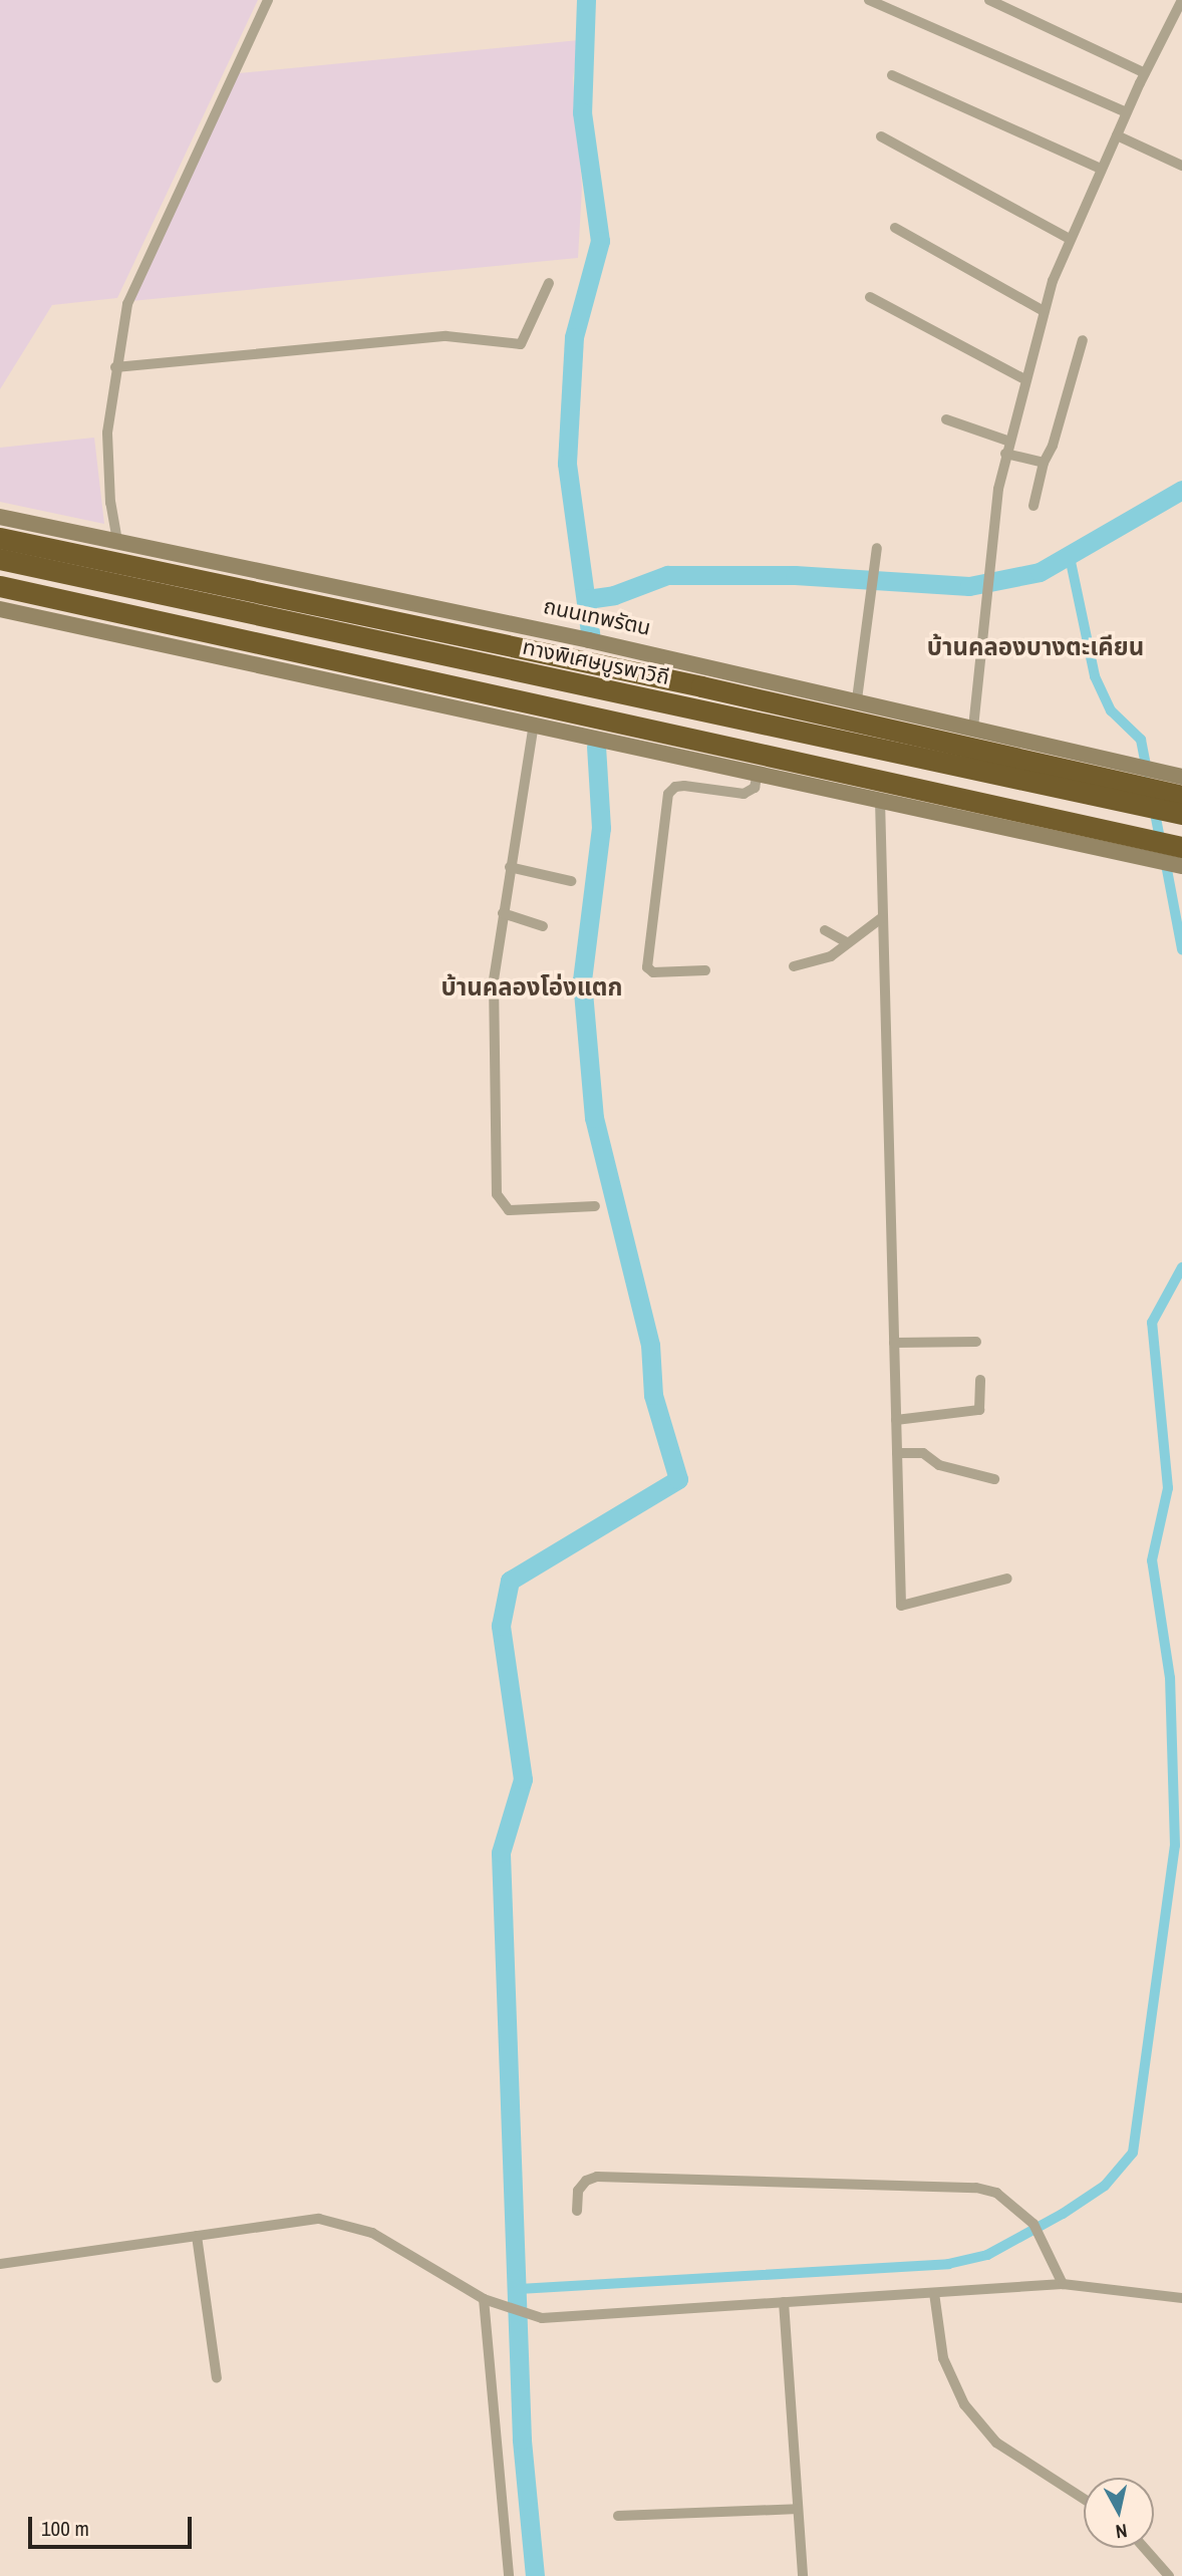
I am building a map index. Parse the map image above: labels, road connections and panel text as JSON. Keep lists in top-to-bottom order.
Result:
{
  "streets": {
    "highway": ["ทางพิเศษบูรพาวิถี"],
    "main road": ["ถนนเทพรัตน"]
  },
  "districts": ["บ้านคลองบางตะเคียน", "บ้านคลองโอ่งแตก"],
  "scale_bar": "100 m",
  "north": "bottom"
}
